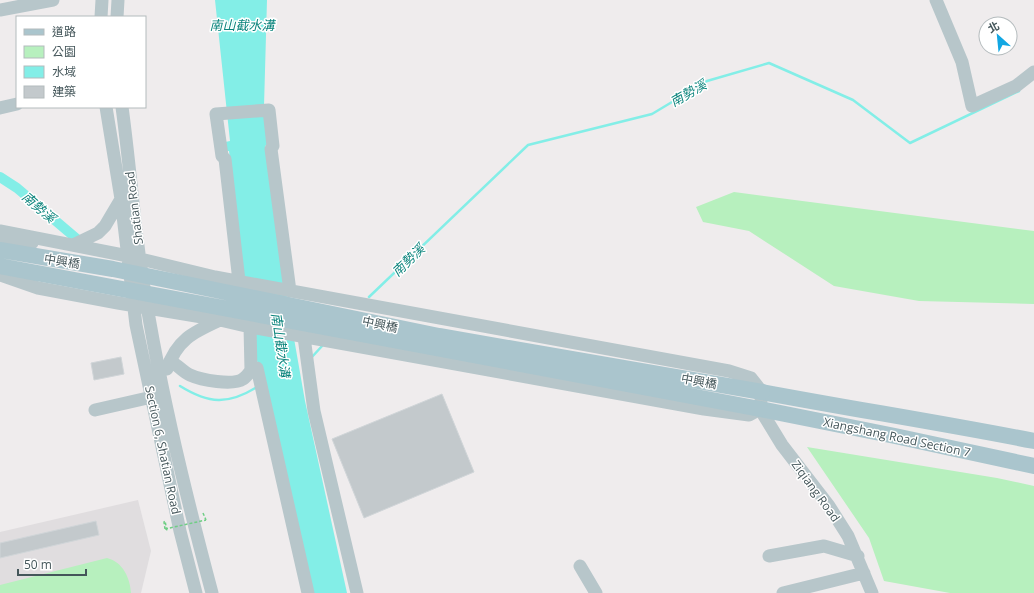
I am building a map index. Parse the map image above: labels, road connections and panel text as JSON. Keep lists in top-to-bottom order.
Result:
{
  "streets": {
    "main road": ["中興橋", "Xiangshang Road Section 7"],
    "street": ["Shatian Road", "Section 6, Shatian Road", "Ziqiang Road"]
  },
  "crossings": [
    ["Shatian Road", "Section 6, Shatian Road"],
    ["中興橋", "Xiangshang Road Section 7"],
    ["中興橋", "Ziqiang Road"],
    ["Xiangshang Road Section 7", "Ziqiang Road"]
  ],
  "water": ["南山截水溝", "南勢溪"],
  "legend": [
    "道路",
    "公園",
    "水域",
    "建築"
  ],
  "scale_bar": "50 m",
  "north": "top left"
}
